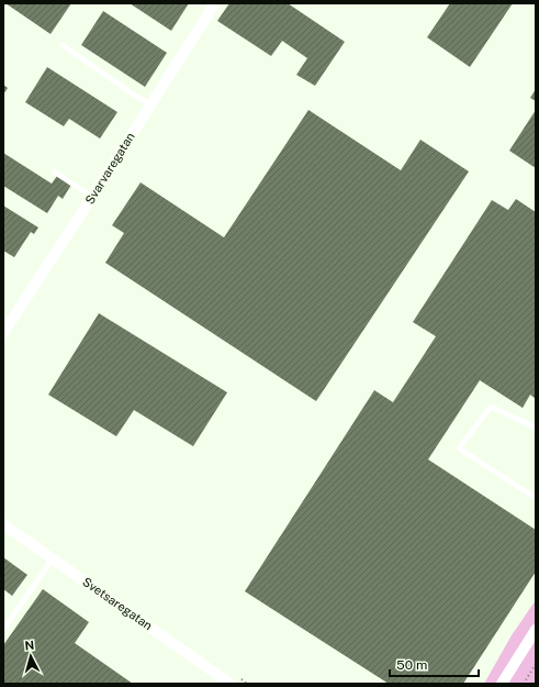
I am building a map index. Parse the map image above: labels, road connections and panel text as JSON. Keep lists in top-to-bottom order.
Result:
{
  "streets": {
    "street": ["Svarvaregatan", "Svetsaregatan"]
  },
  "scale_bar": "50 m",
  "north": "top"
}
